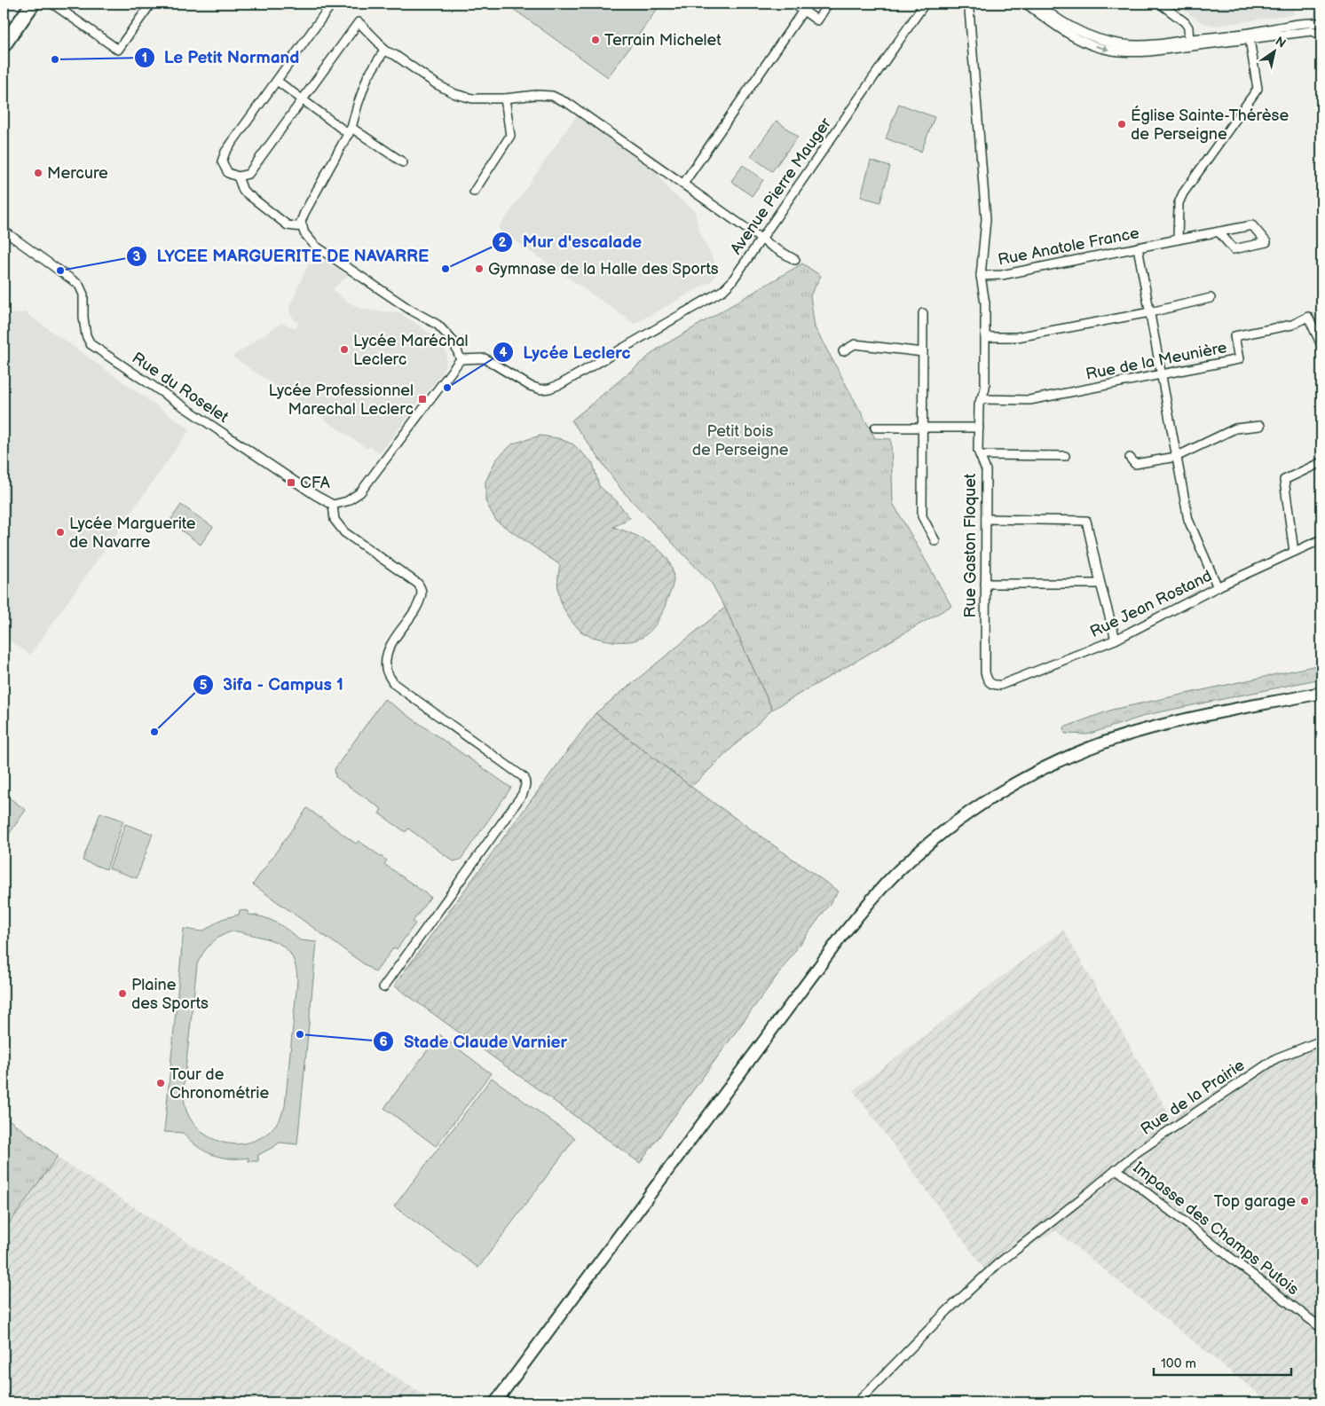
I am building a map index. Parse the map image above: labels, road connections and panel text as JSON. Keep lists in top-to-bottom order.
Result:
{
  "streets": {
    "street": [
      "Avenue Pierre Mauger",
      "Rue Anatole France",
      "Rue de la Meunière",
      "Rue du Roselet",
      "Rue Gaston Floquet",
      "Rue Jean Rostand",
      "Rue de la Prairie",
      "Impasse des Champs Putois"
    ]
  },
  "crossings": [
    ["Rue Anatole France", "Rue Gaston Floquet"],
    ["Rue de la Meunière", "Rue Gaston Floquet"],
    ["Rue Gaston Floquet", "Rue Jean Rostand"],
    ["Rue de la Prairie", "Impasse des Champs Putois"]
  ],
  "parks": ["Petit bois de Perseigne"],
  "places": {
    "other": [
      "Terrain Michelet",
      "Le Petit Normand",
      "Église Sainte-Thérèse de Perseigne",
      "Mercure",
      "Mur d'escalade",
      "Gymnase de la Halle des Sports",
      "LYCEE MARGUERITE DE NAVARRE",
      "Lycée Maréchal Leclerc",
      "Lycée Leclerc",
      "Lycée Marguerite de Navarre",
      "3ifa - Campus 1",
      "Plaine des Sports",
      "Stade Claude Varnier",
      "Tour de Chronométrie",
      "Top garage"
    ],
    "transit": ["Lycée Professionnel Marechal Leclerc", "CFA"]
  },
  "scale_bar": "100 m",
  "north": "top right"
}
